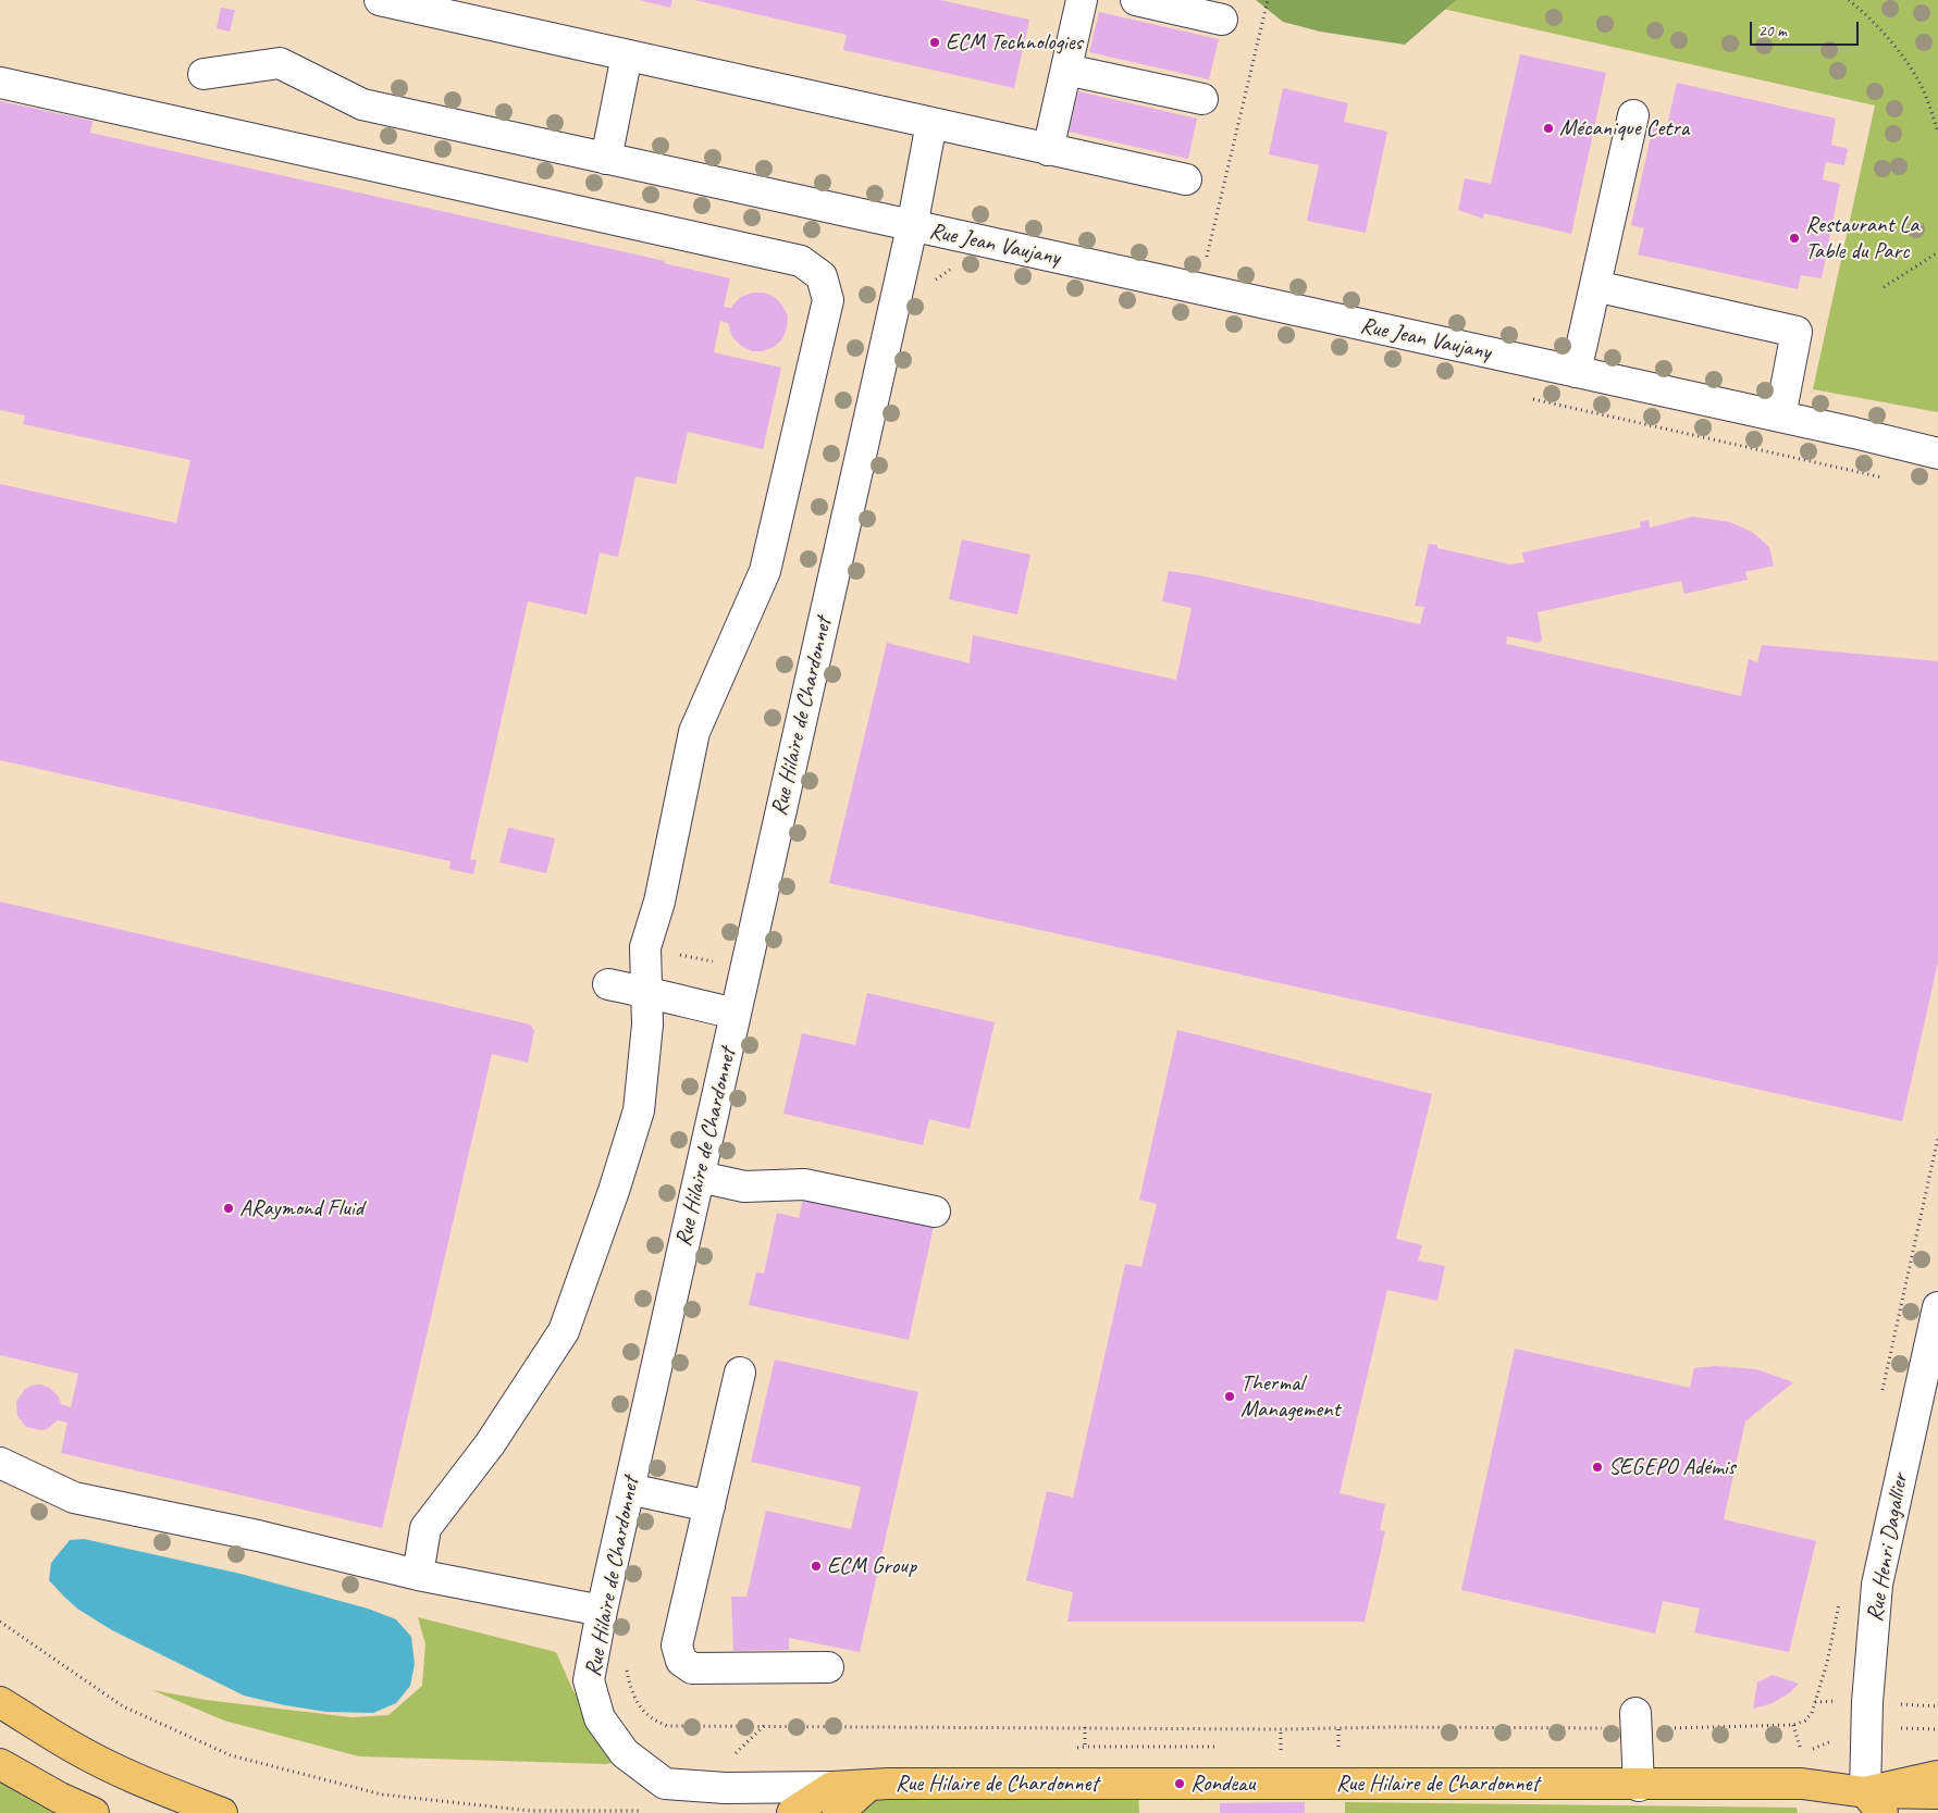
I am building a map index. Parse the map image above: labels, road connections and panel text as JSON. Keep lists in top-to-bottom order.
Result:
{
  "streets": {
    "main road": ["Rue Hilaire de Chardonnet"],
    "street": ["Rue Jean Vaujany", "Rue Henri Dagallier"]
  },
  "crossings": [
    ["Rue Jean Vaujany", "Rue Hilaire de Chardonnet"],
    ["Rue Hilaire de Chardonnet", "Rue Henri Dagallier"]
  ],
  "places": [
    "ECM Technologies",
    "Mécanique Cetra",
    "Restaurant La Table du Parc",
    "ARaymond Fluid",
    "Thermal Management",
    "SEGEPO Adémis",
    "ECM Group",
    "Rondeau"
  ],
  "scale_bar": "20 m"
}
